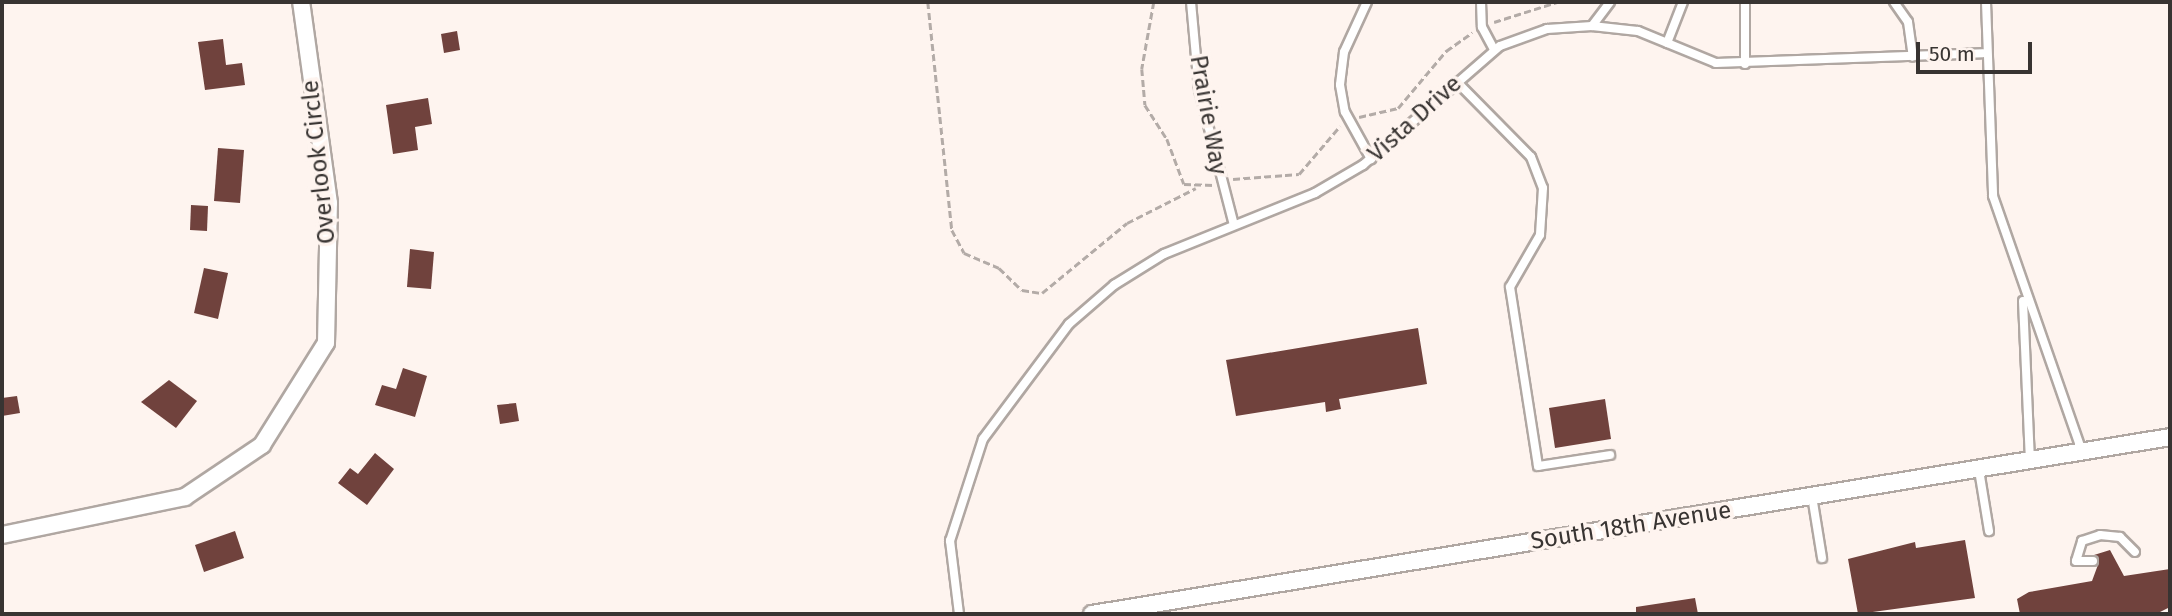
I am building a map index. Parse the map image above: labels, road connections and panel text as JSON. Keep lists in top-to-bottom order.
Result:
{
  "streets": {
    "street": ["Overlook Circle", "South 18th Avenue"],
    "lane": ["Prairie Way", "Vista Drive"]
  },
  "crossings": [
    ["Prairie Way", "Vista Drive"]
  ],
  "scale_bar": "50 m"
}
